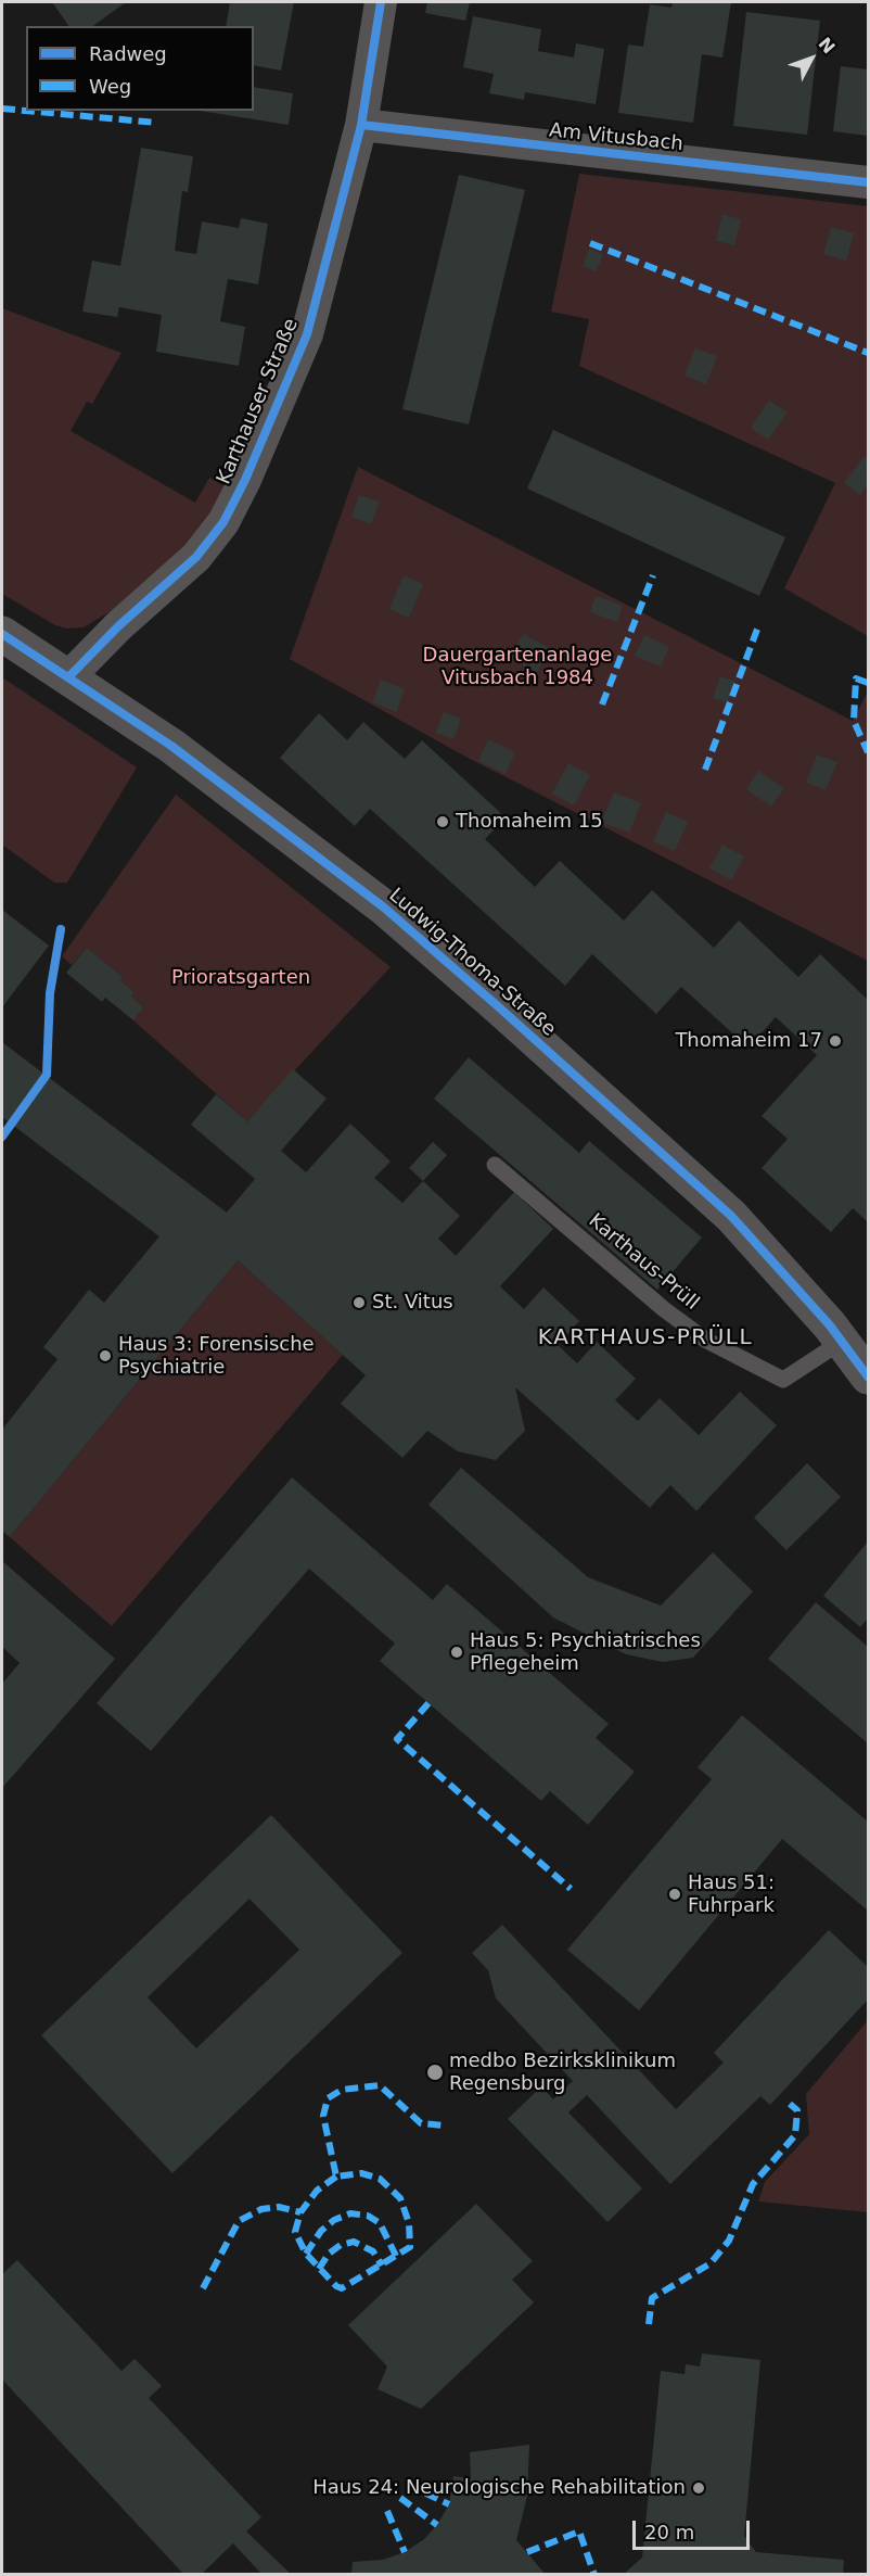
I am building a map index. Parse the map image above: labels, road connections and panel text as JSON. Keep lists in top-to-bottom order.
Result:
{
  "streets": {
    "street": ["Am Vitusbach", "Karthauser Straße", "Ludwig-Thoma-Straße"],
    "lane": ["Karthaus-Prüll"]
  },
  "crossings": [
    ["Am Vitusbach", "Karthauser Straße"],
    ["Karthauser Straße", "Ludwig-Thoma-Straße"],
    ["Ludwig-Thoma-Straße", "Karthaus-Prüll"]
  ],
  "districts": ["KARTHAUS-PRÜLL"],
  "parks": ["Dauergartenanlage Vitusbach 1984", "Prioratsgarten"],
  "places": [
    "Thomaheim 15",
    "Thomaheim 17",
    "St. Vitus",
    "Haus 3: Forensische Psychiatrie",
    "Haus 5: Psychiatrisches Pflegeheim",
    "Haus 51: Fuhrpark",
    "medbo Bezirksklinikum Regensburg",
    "Haus 24: Neurologische Rehabilitation"
  ],
  "legend": ["Radweg", "Weg"],
  "scale_bar": "20 m",
  "north": "top right"
}
